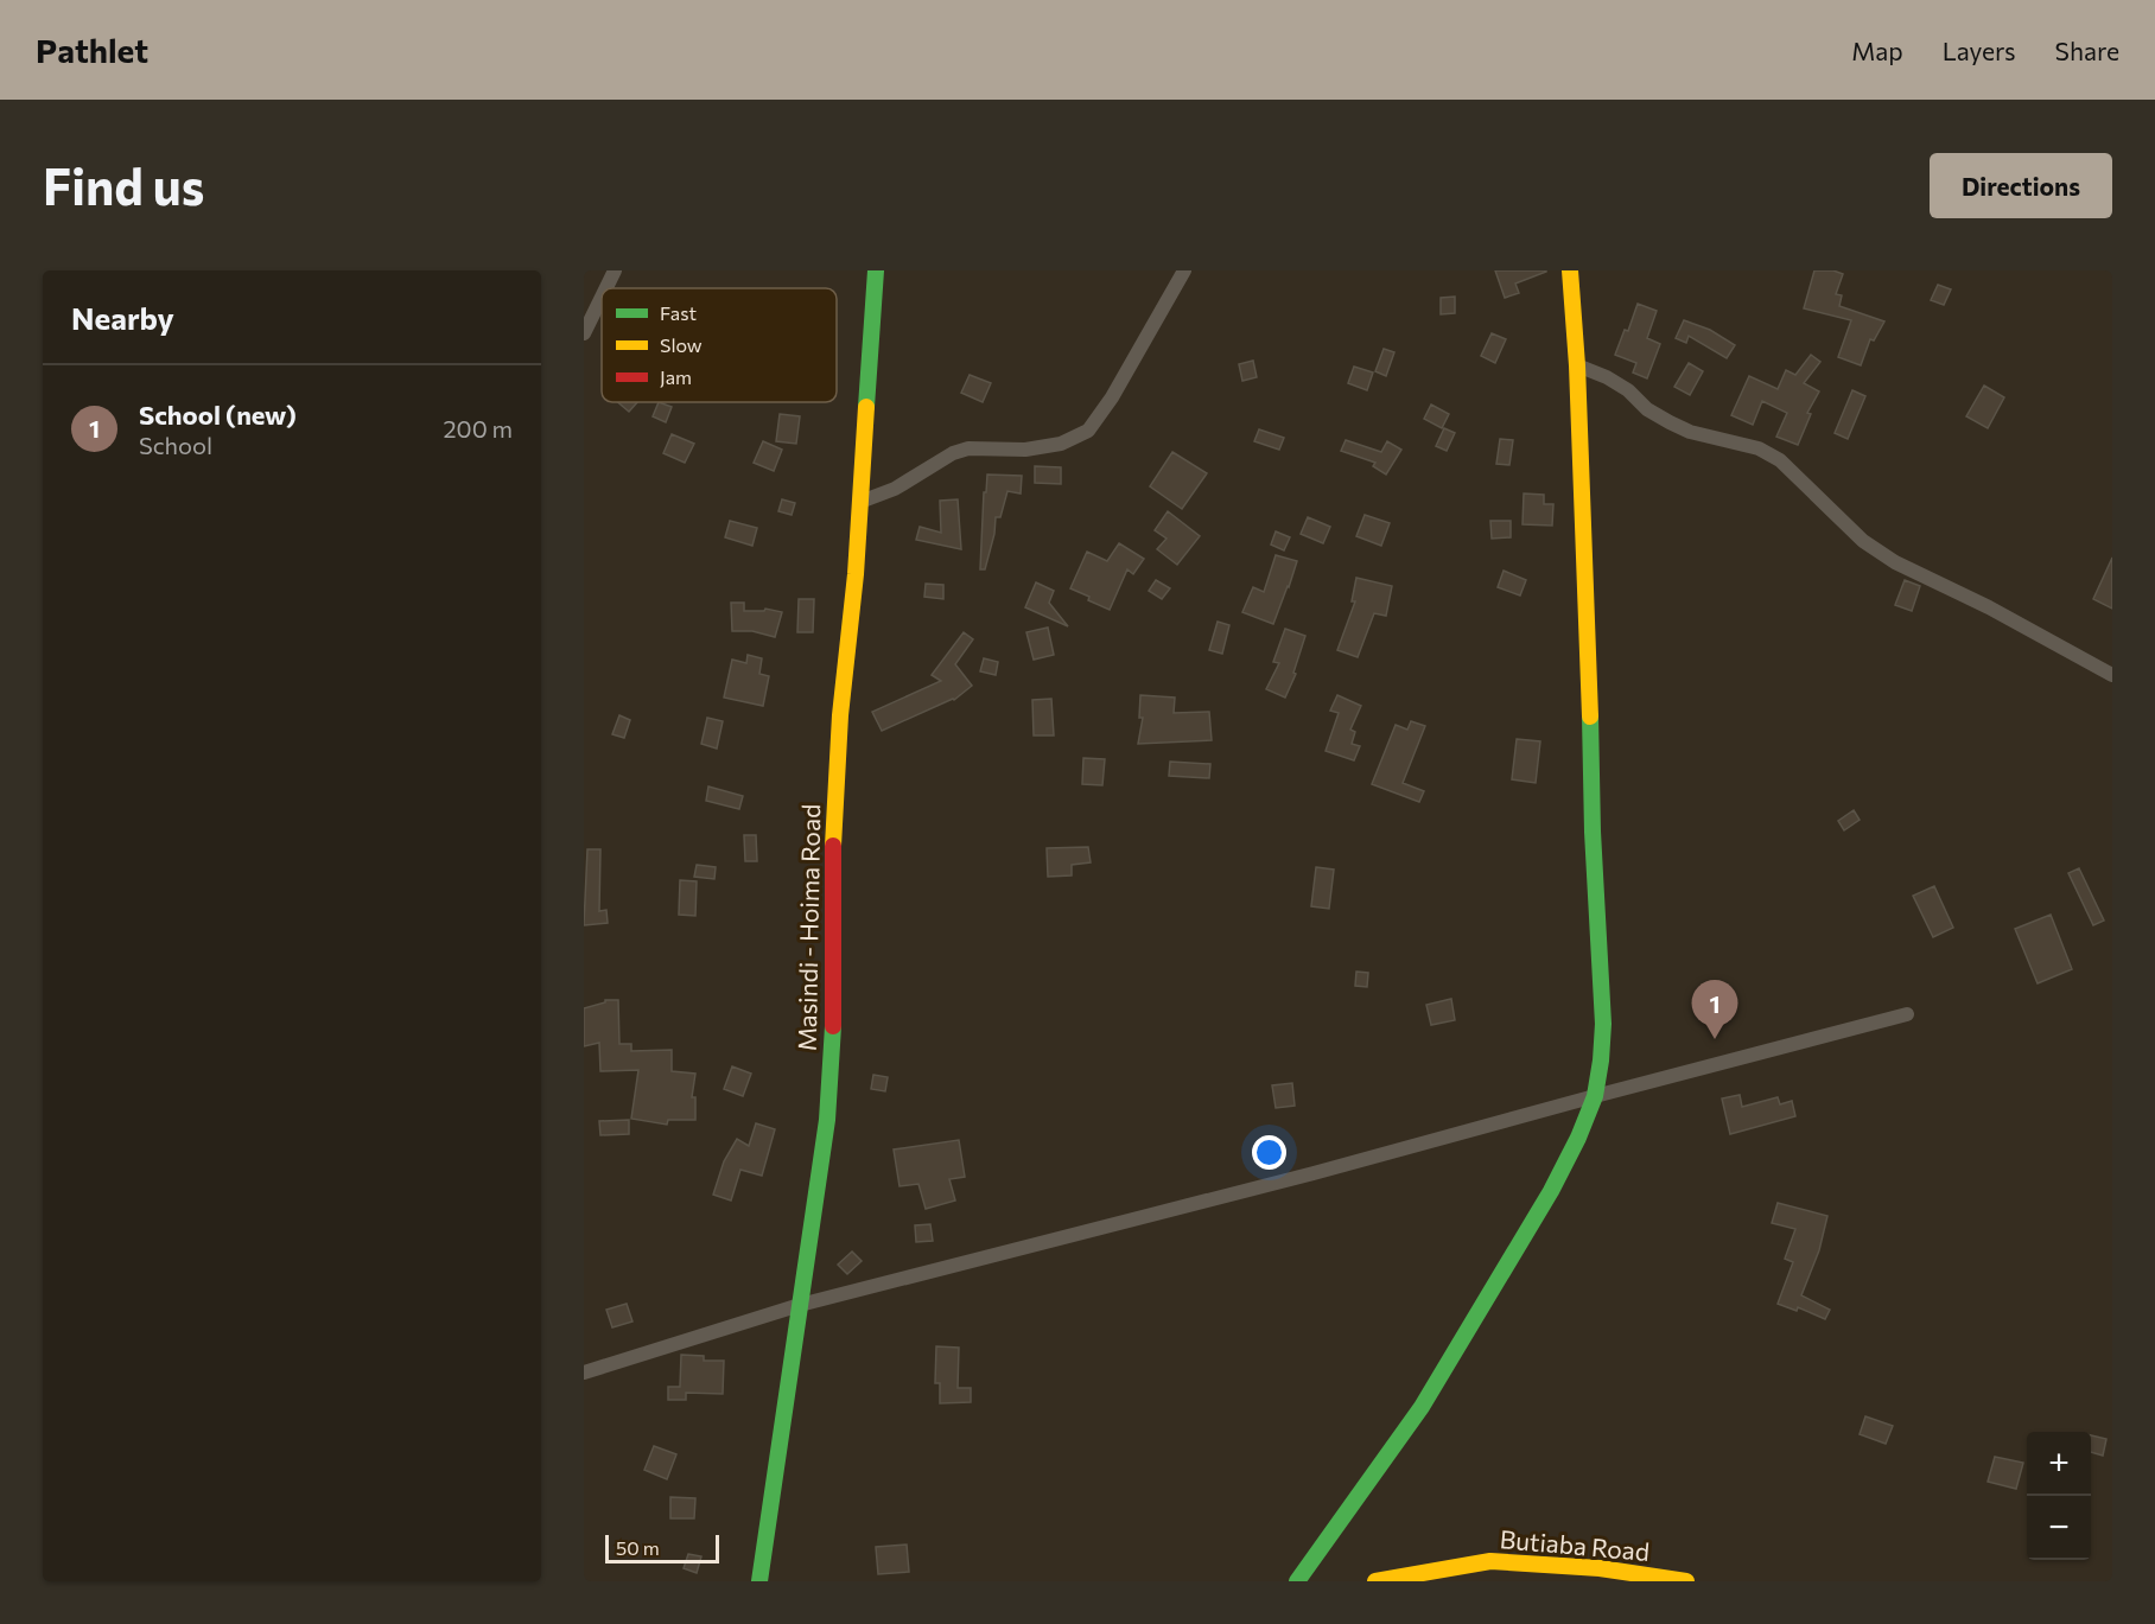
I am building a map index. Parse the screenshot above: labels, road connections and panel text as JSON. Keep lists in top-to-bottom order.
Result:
{
  "streets": {
    "main road": ["Masindi - Hoima Road", "Butiaba Road"]
  },
  "legend": ["Fast", "Slow", "Jam"],
  "scale_bar": "50 m",
  "page": {
    "header": "Pathlet",
    "nav": ["Map", "Layers", "Share"],
    "buttons": "Directions",
    "title": "Find us",
    "heading": "Nearby",
    "list": [
      {
        "mark": "1",
        "name": "School (new)",
        "note": "School",
        "value": "200 m"
      }
    ],
    "pins": "1",
    "map_buttons": ["+", "−"],
    "scale": "50 m"
  }
}
